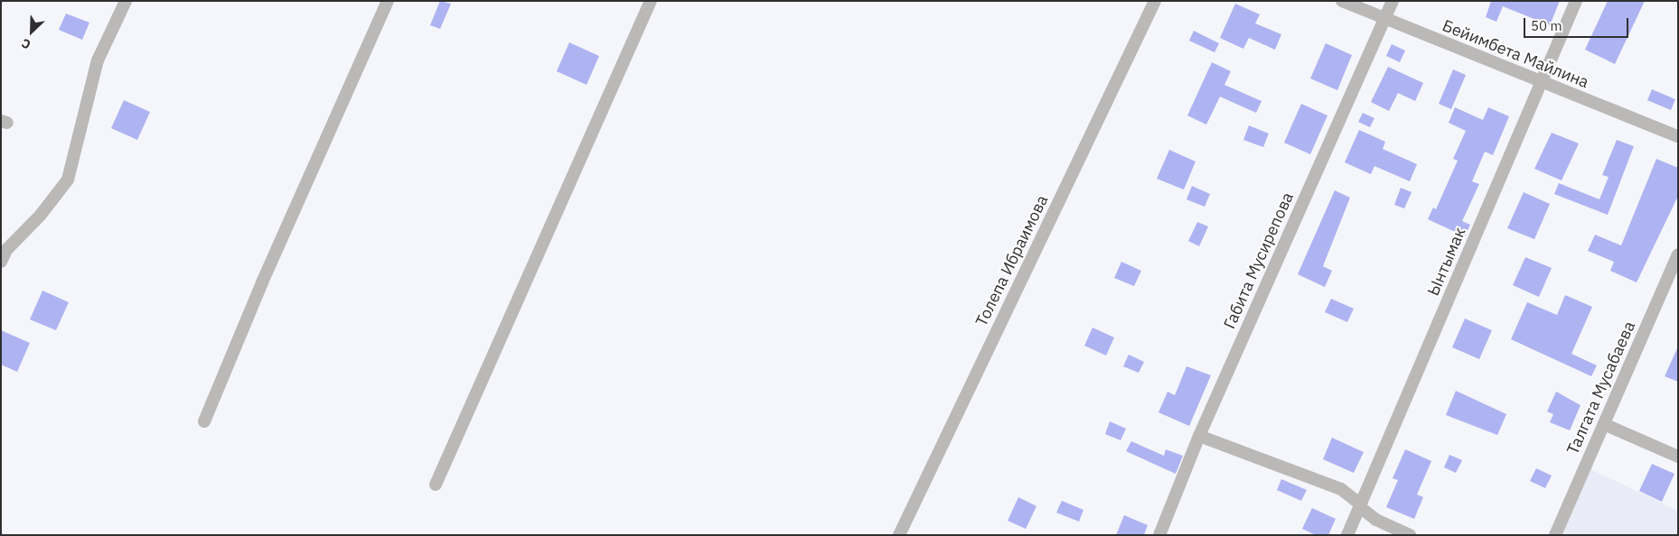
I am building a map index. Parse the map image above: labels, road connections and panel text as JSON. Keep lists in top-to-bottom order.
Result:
{
  "streets": {
    "street": [
      "Бейимбета Майлина",
      "Толепа Ибраимова",
      "Габита Мусирепова",
      "Ынтымак",
      "Талгата Мусабаева"
    ]
  },
  "crossings": [
    ["Бейимбета Майлина", "Габита Мусирепова"],
    ["Бейимбета Майлина", "Ынтымак"]
  ],
  "scale_bar": "50 m",
  "north": "bottom left"
}
